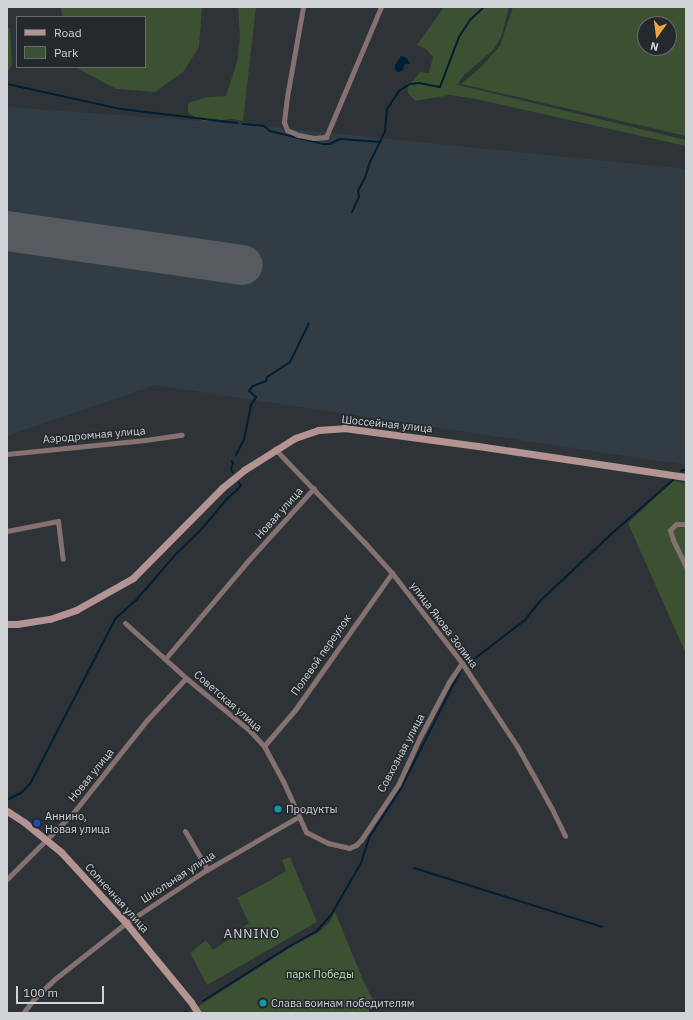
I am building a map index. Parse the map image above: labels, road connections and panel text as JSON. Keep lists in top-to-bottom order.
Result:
{
  "streets": {
    "main road": ["Шоссейная улица", "Солнечная улица"],
    "street": [
      "Аэродромная улица",
      "Новая улица",
      "улица Якова Золина",
      "Полевой переулок",
      "Советская улица",
      "Совхозная улица",
      "Школьная улица"
    ]
  },
  "crossings": [
    ["Шоссейная улица", "улица Якова Золина"],
    ["Новая улица", "улица Якова Золина"],
    ["Новая улица", "Советская улица"],
    ["Новая улица", "Солнечная улица"],
    ["улица Якова Золина", "Полевой переулок"],
    ["улица Якова Золина", "Совхозная улица"],
    ["Полевой переулок", "Советская улица"],
    ["Советская улица", "Совхозная улица"],
    ["Советская улица", "Школьная улица"],
    ["Школьная улица", "Солнечная улица"]
  ],
  "districts": ["ANNINO"],
  "parks": ["парк Победы"],
  "places": ["Продукты", "Аннино, Новая улица", "Слава воинам победителям"],
  "legend": ["Road", "Park"],
  "scale_bar": "100 m",
  "north": "bottom"
}
